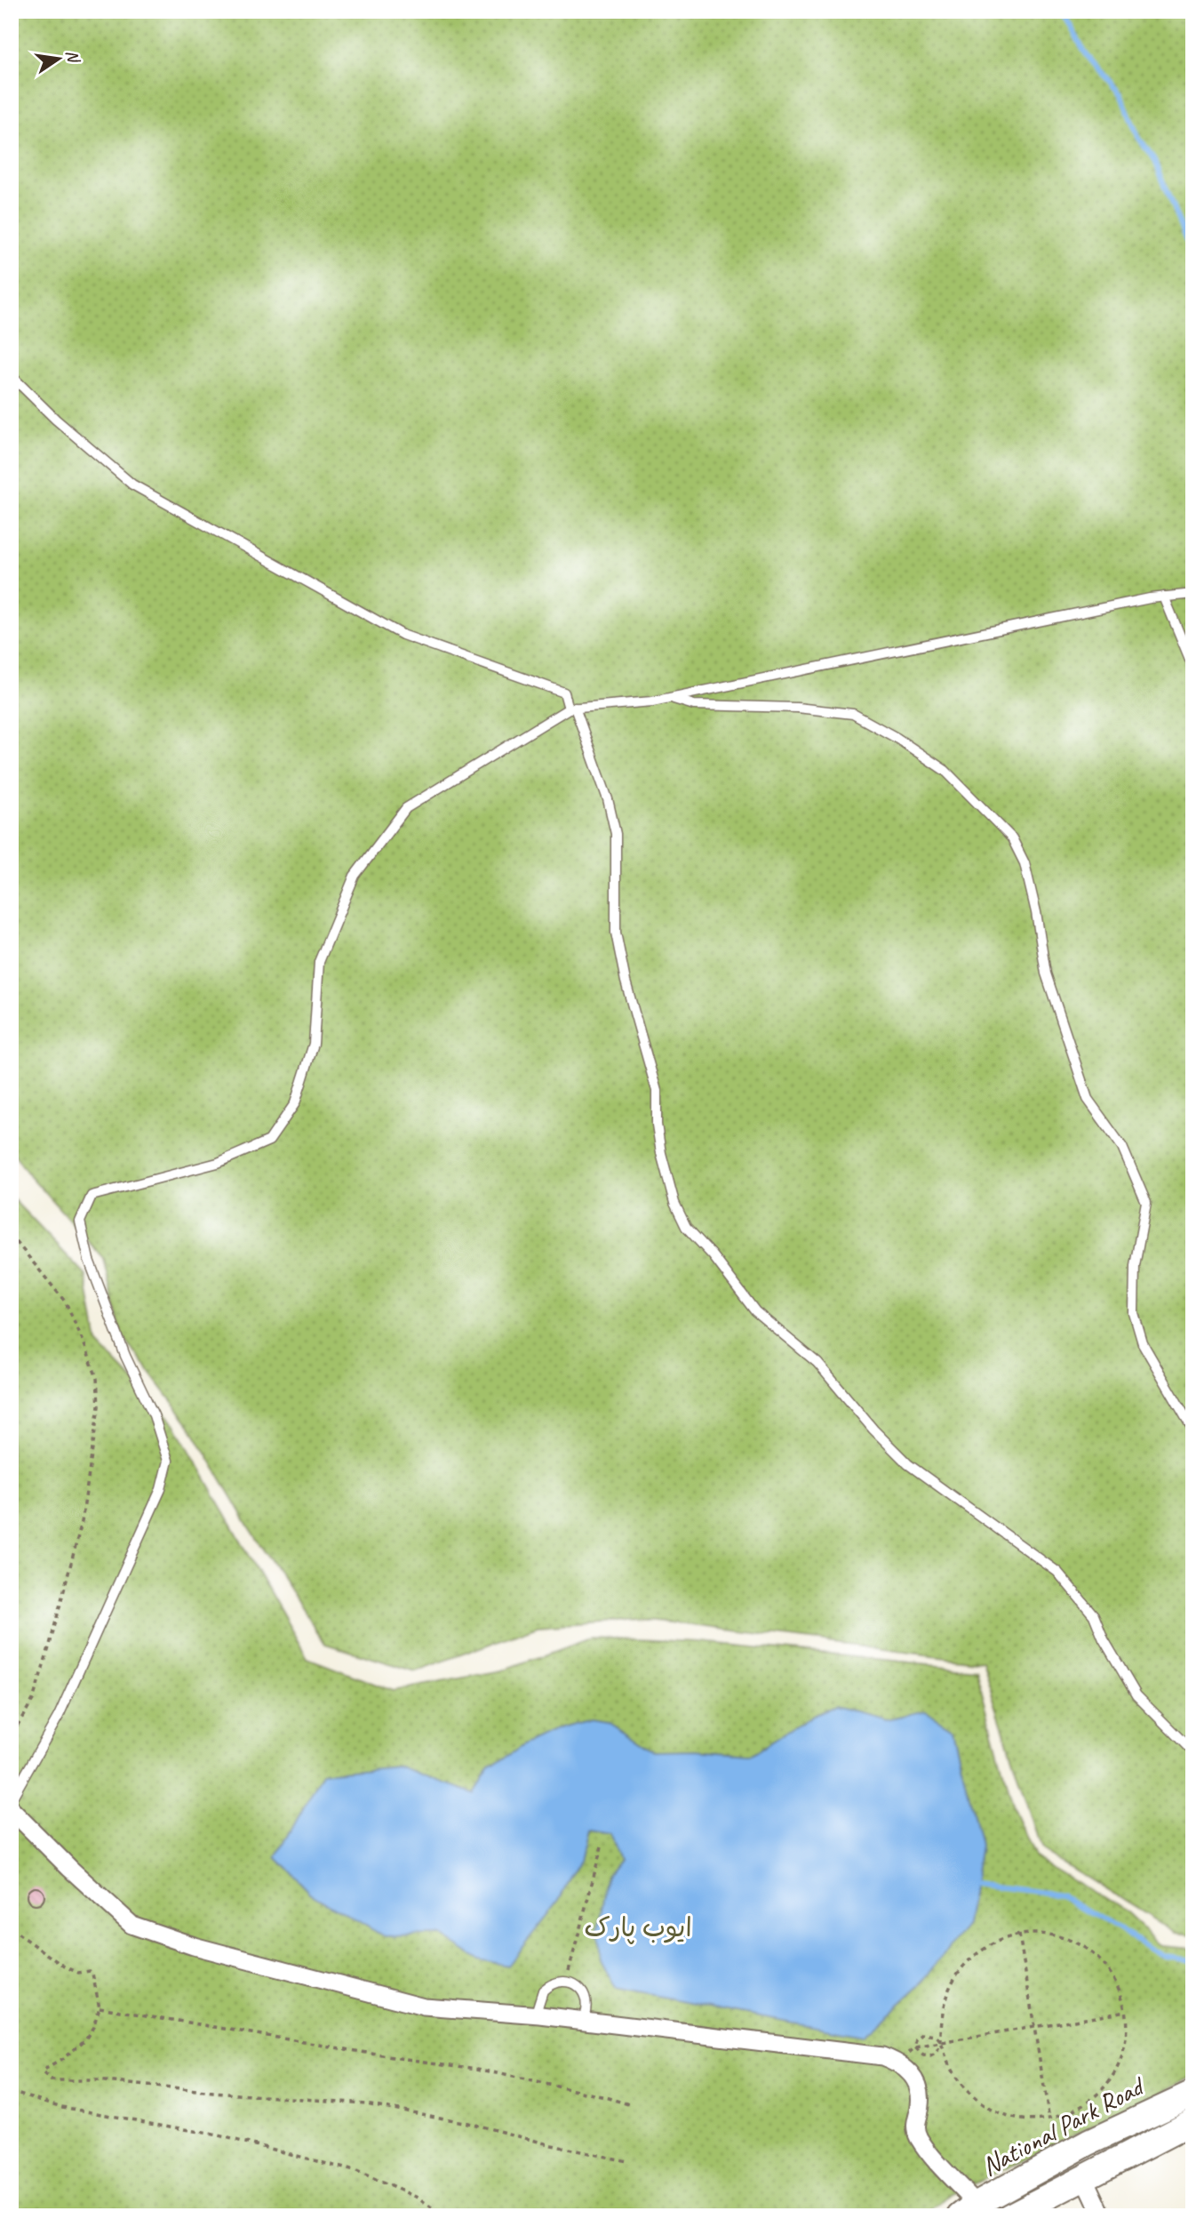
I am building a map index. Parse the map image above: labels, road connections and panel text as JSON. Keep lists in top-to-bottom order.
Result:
{
  "streets": {
    "main road": ["National Park Road"]
  },
  "parks": ["ایوب پارک"],
  "north": "right"
}
